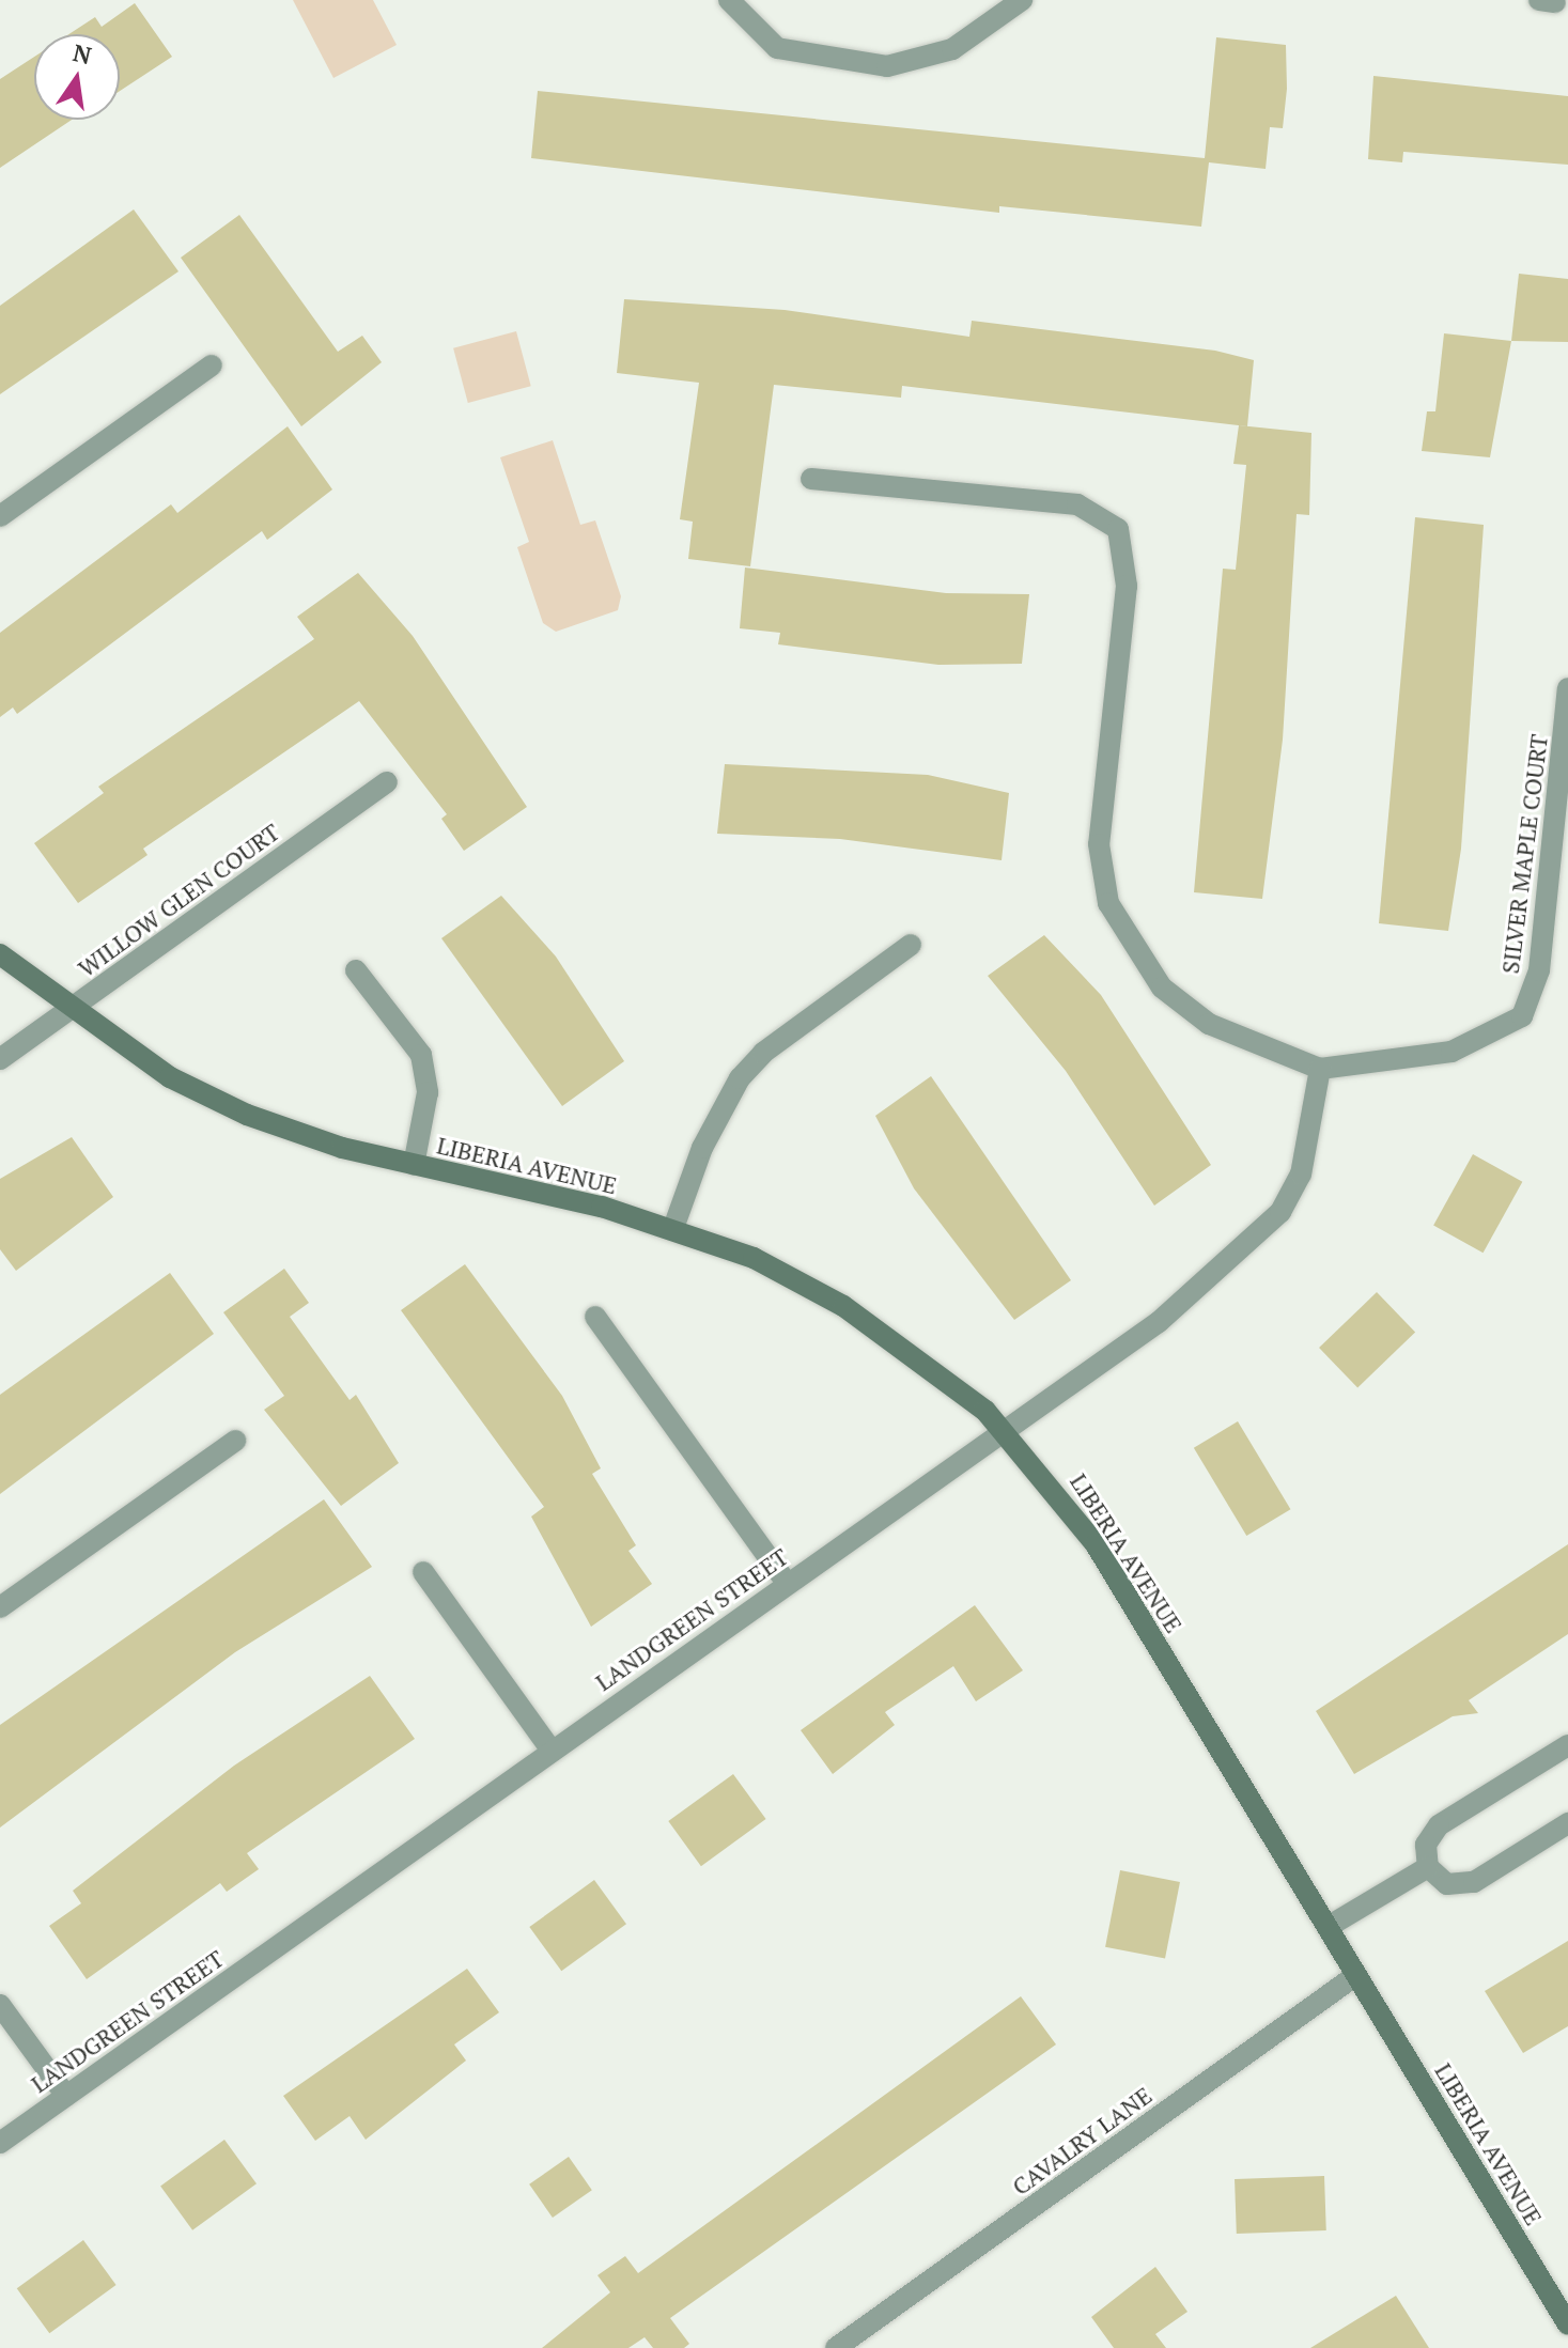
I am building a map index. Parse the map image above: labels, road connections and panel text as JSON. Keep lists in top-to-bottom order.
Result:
{
  "streets": {
    "main road": ["LIBERIA AVENUE"],
    "street": [
      "SILVER MAPLE COURT",
      "WILLOW GLEN COURT",
      "LANDGREEN STREET",
      "CAVALRY LANE"
    ]
  },
  "crossings": [
    ["SILVER MAPLE COURT", "LANDGREEN STREET"],
    ["WILLOW GLEN COURT", "LIBERIA AVENUE"],
    ["LIBERIA AVENUE", "LANDGREEN STREET"],
    ["LIBERIA AVENUE", "CAVALRY LANE"]
  ],
  "north": "top"
}
